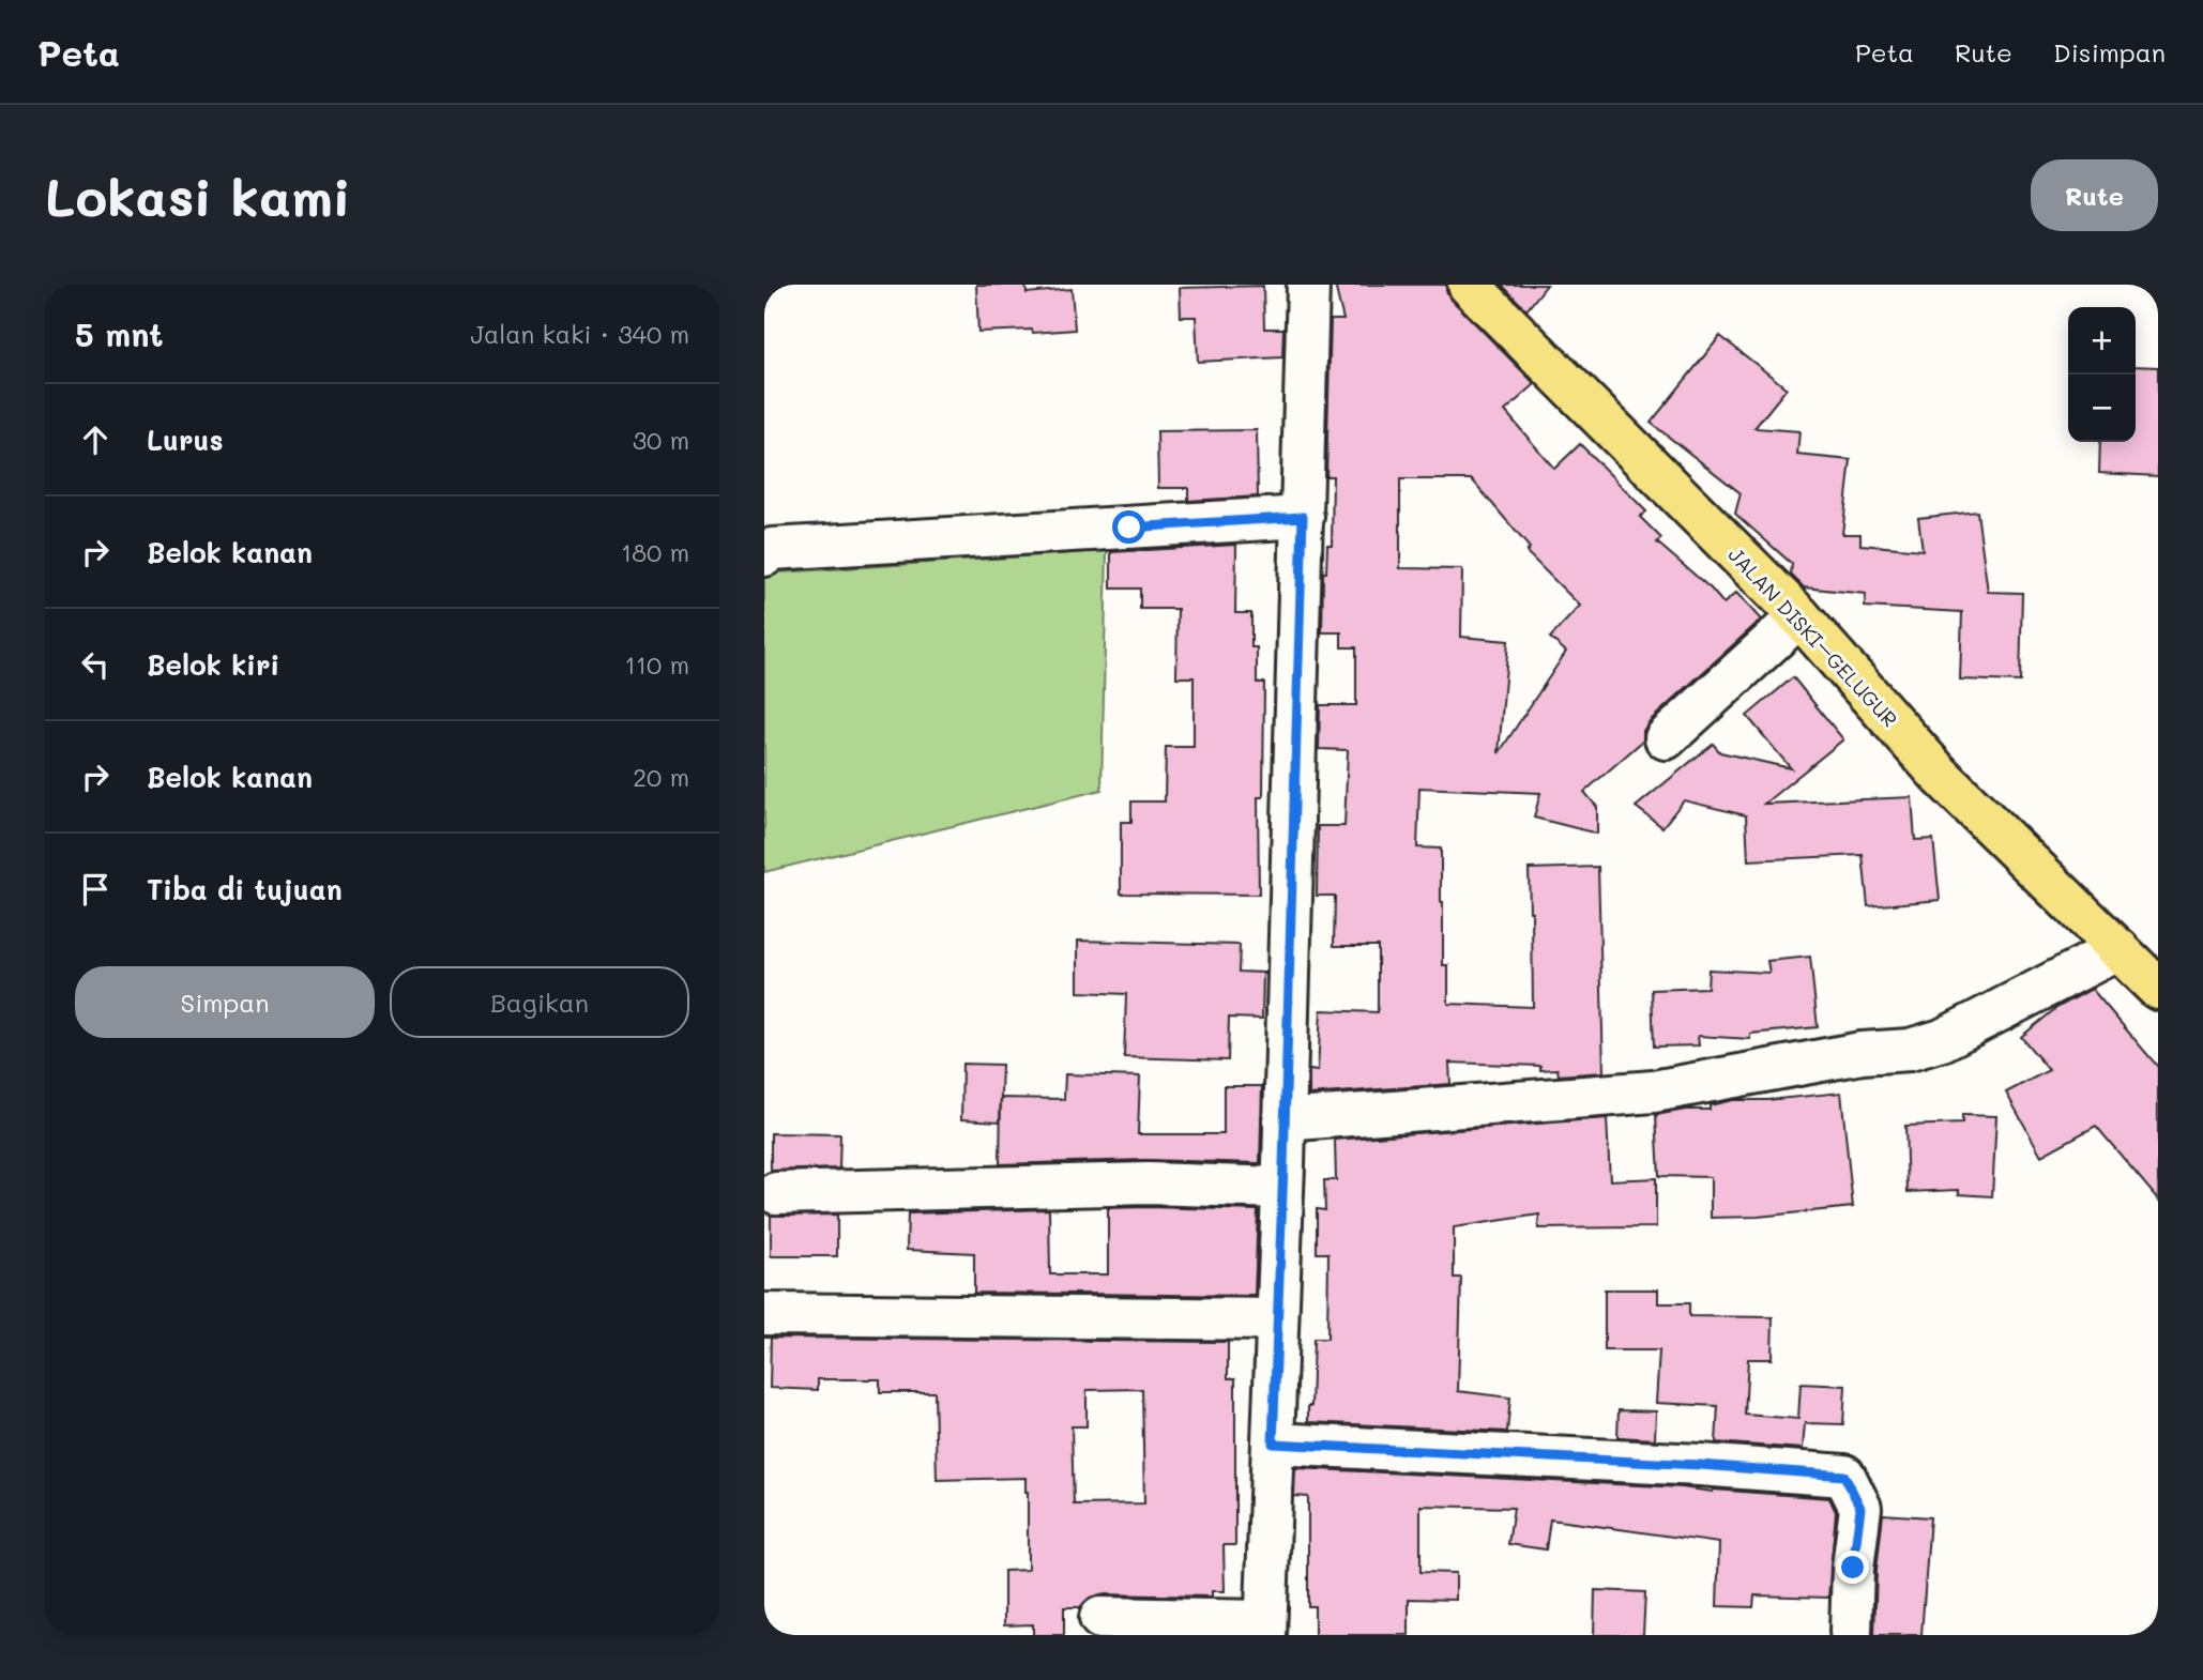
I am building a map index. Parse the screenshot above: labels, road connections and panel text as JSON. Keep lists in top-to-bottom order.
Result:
{
  "streets": {
    "main road": ["JALAN DISKI–GELUGUR"]
  },
  "page": {
    "header": "Peta",
    "nav": ["Peta", "Rute", "Disimpan"],
    "buttons": [
      "Rute",
      ["Simpan", "Bagikan"]
    ],
    "title": "Lokasi kami",
    "heading": ["5 mnt", "Jalan kaki · 340 m"],
    "map_buttons": ["+", "−"],
    "list": [
      ["Lurus", "30 m"],
      ["Belok kanan", "180 m"],
      ["Belok kiri", "110 m"],
      ["Belok kanan", "20 m"],
      "Tiba di tujuan"
    ]
  }
}
